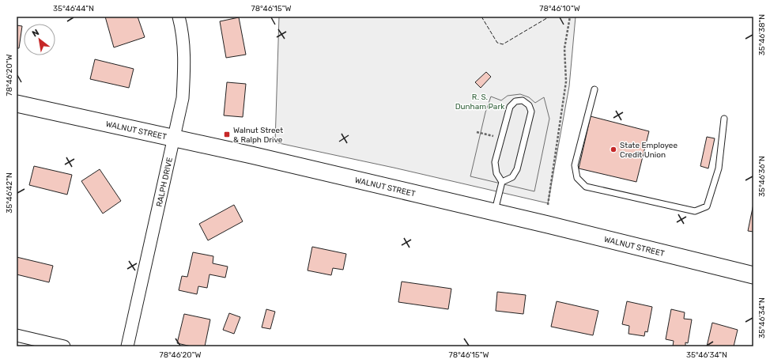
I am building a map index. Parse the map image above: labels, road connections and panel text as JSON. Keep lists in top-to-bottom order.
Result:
{
  "streets": {
    "main road": ["WALNUT STREET"],
    "street": ["RALPH DRIVE"]
  },
  "crossings": [
    ["WALNUT STREET", "RALPH DRIVE"]
  ],
  "parks": ["R. S. Dunham Park"],
  "places": {
    "transit": ["Walnut Street & Ralph Drive"],
    "other": ["State Employee Credit Union"]
  },
  "north": "top left",
  "coordinates": [
    "35°46'44\"N",
    "78°46'15\"W",
    "78°46'10\"W",
    "35°46'38\"N",
    "78°46'20\"W",
    "35°46'36\"N",
    "35°46'42\"N",
    "35°46'34\"N"
  ]
}
